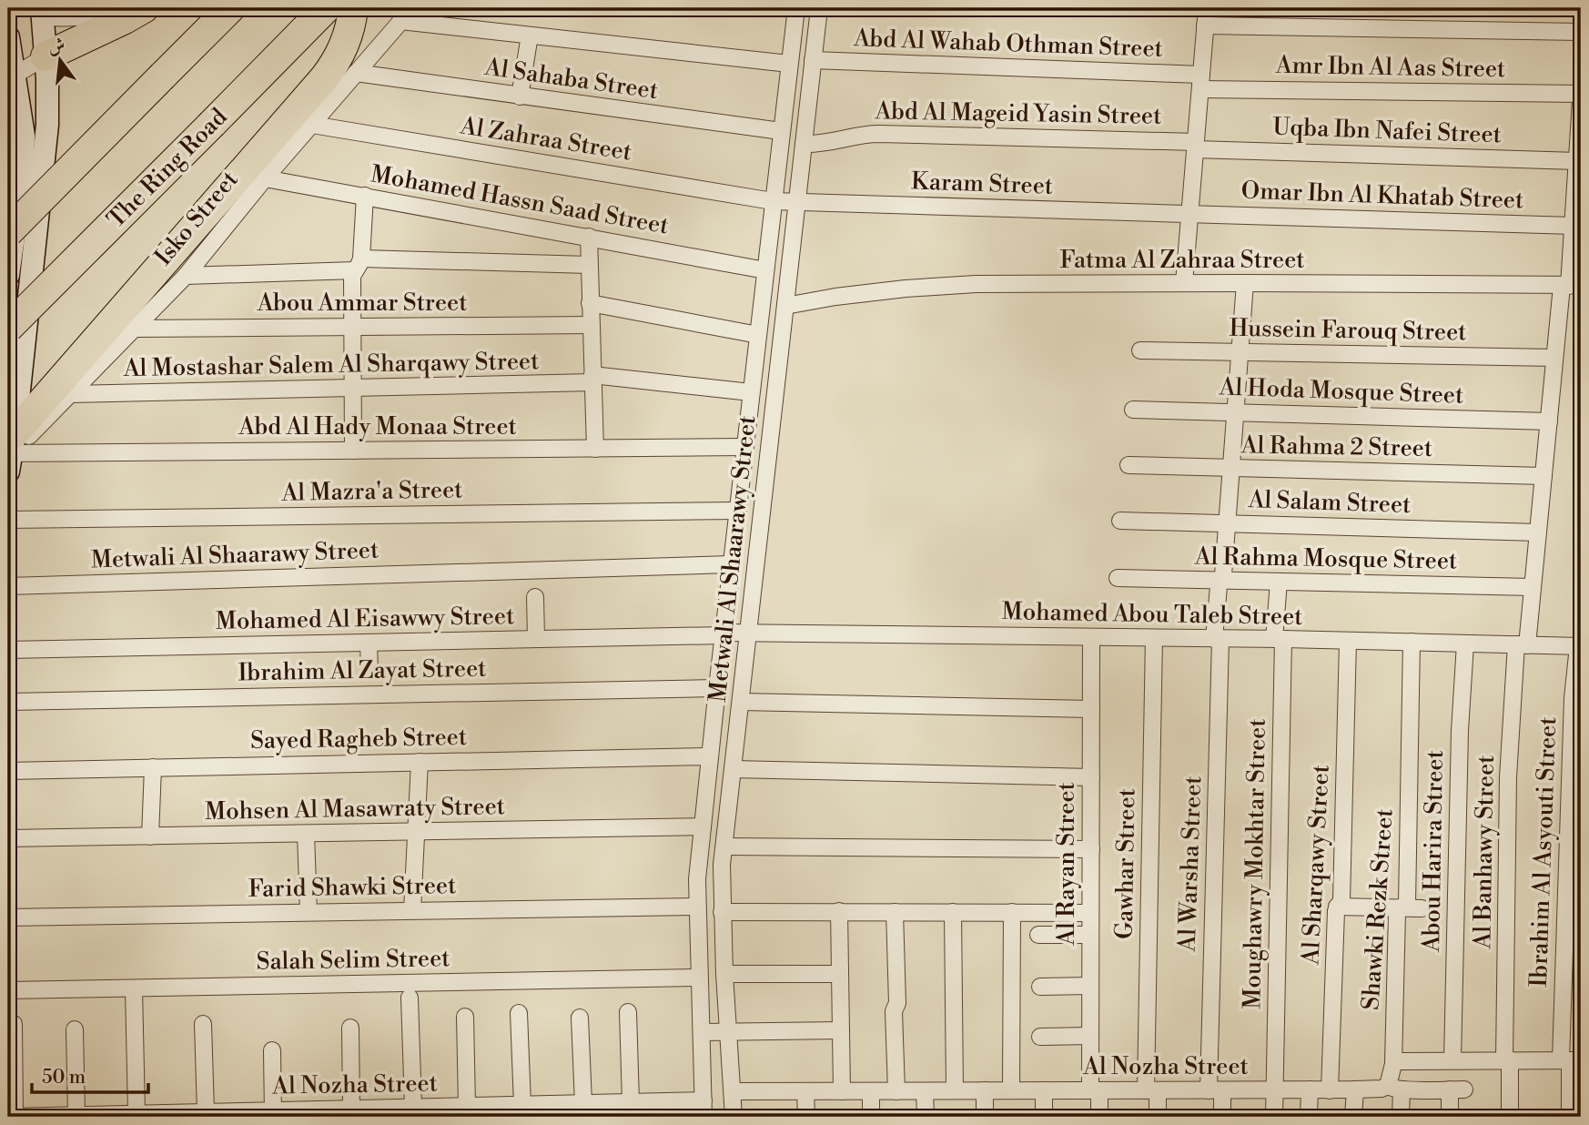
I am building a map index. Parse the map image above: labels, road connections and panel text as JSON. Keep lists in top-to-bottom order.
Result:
{
  "streets": {
    "highway": ["The Ring Road"],
    "street": [
      "Abd Al Wahab Othman Street",
      "Amr Ibn Al Aas Street",
      "Al Sahaba Street",
      "Abd Al Mageid Yasin Street",
      "Uqba Ibn Nafei Street",
      "Al Zahraa Street",
      "Karam Street",
      "Omar Ibn Al Khatab Street",
      "Mohamed Hassn Saad Street",
      "Isko Street",
      "Fatma Al Zahraa Street",
      "Abou Ammar Street",
      "Hussein Farouq Street",
      "Al Mostashar Salem Al Sharqawy Street",
      "Al Hoda Mosque Street",
      "Abd Al Hady Monaa Street",
      "Al Rahma 2 Street",
      "Al Mazra'a Street",
      "Al Salam Street",
      "Metwali Al Shaarawy Street",
      "Al Rahma Mosque Street",
      "Mohamed Abou Taleb Street",
      "Mohamed Al Eisawwy Street",
      "Ibrahim Al Zayat Street",
      "Sayed Ragheb Street",
      "Mohsen Al Masawraty Street",
      "Abou Harira Street",
      "Al Banhawy Street",
      "Ibrahim Al Asyouti Street",
      "Al Rayan Street",
      "Gawhar Street",
      "Al Warsha Street",
      "Moughawry Mokhtar Street",
      "Al Sharqawy Street",
      "Farid Shawki Street",
      "Shawki Rezk Street",
      "Salah Selim Street",
      "Al Nozha Street"
    ]
  },
  "crossings": [
    ["Abd Al Wahab Othman Street", "Amr Ibn Al Aas Street"],
    ["Abd Al Wahab Othman Street", "Metwali Al Shaarawy Street"],
    ["Al Sahaba Street", "Isko Street"],
    ["Al Sahaba Street", "Metwali Al Shaarawy Street"],
    ["Abd Al Mageid Yasin Street", "Uqba Ibn Nafei Street"],
    ["Abd Al Mageid Yasin Street", "Metwali Al Shaarawy Street"],
    ["Uqba Ibn Nafei Street", "Al Banhawy Street"],
    ["Al Zahraa Street", "Karam Street"],
    ["Al Zahraa Street", "Isko Street"],
    ["Al Zahraa Street", "Metwali Al Shaarawy Street"],
    ["Karam Street", "Omar Ibn Al Khatab Street"],
    ["Karam Street", "Metwali Al Shaarawy Street"],
    ["Omar Ibn Al Khatab Street", "Al Banhawy Street"],
    ["Mohamed Hassn Saad Street", "Isko Street"],
    ["Mohamed Hassn Saad Street", "Metwali Al Shaarawy Street"],
    ["Isko Street", "Abou Ammar Street"],
    ["Isko Street", "Al Mostashar Salem Al Sharqawy Street"],
    ["Isko Street", "Abd Al Hady Monaa Street"],
    ["Fatma Al Zahraa Street", "Metwali Al Shaarawy Street"],
    ["Fatma Al Zahraa Street", "Al Banhawy Street"],
    ["Fatma Al Zahraa Street", "Al Warsha Street"],
    ["Hussein Farouq Street", "Al Banhawy Street"],
    ["Hussein Farouq Street", "Al Warsha Street"],
    ["Al Mostashar Salem Al Sharqawy Street", "Metwali Al Shaarawy Street"],
    ["Al Hoda Mosque Street", "Al Banhawy Street"],
    ["Al Hoda Mosque Street", "Al Warsha Street"],
    ["Abd Al Hady Monaa Street", "Metwali Al Shaarawy Street"],
    ["Al Rahma 2 Street", "Al Banhawy Street"],
    ["Al Rahma 2 Street", "Al Warsha Street"],
    ["Al Mazra'a Street", "Metwali Al Shaarawy Street"],
    ["Al Salam Street", "Al Banhawy Street"],
    ["Al Salam Street", "Al Warsha Street"],
    ["Metwali Al Shaarawy Street", "Mohamed Abou Taleb Street"],
    ["Metwali Al Shaarawy Street", "Mohamed Al Eisawwy Street"],
    ["Metwali Al Shaarawy Street", "Ibrahim Al Zayat Street"],
    ["Metwali Al Shaarawy Street", "Sayed Ragheb Street"],
    ["Metwali Al Shaarawy Street", "Mohsen Al Masawraty Street"],
    ["Metwali Al Shaarawy Street", "Farid Shawki Street"],
    ["Metwali Al Shaarawy Street", "Salah Selim Street"],
    ["Metwali Al Shaarawy Street", "Al Nozha Street"],
    ["Al Rahma Mosque Street", "Al Banhawy Street"],
    ["Al Rahma Mosque Street", "Al Warsha Street"],
    ["Al Rahma Mosque Street", "Moughawry Mokhtar Street"],
    ["Mohamed Abou Taleb Street", "Mohamed Al Eisawwy Street"],
    ["Mohamed Abou Taleb Street", "Abou Harira Street"],
    ["Mohamed Abou Taleb Street", "Al Banhawy Street"],
    ["Mohamed Abou Taleb Street", "Ibrahim Al Asyouti Street"],
    ["Mohamed Abou Taleb Street", "Al Rayan Street"],
    ["Mohamed Abou Taleb Street", "Gawhar Street"],
    ["Mohamed Abou Taleb Street", "Al Warsha Street"],
    ["Mohamed Abou Taleb Street", "Moughawry Mokhtar Street"],
    ["Mohamed Abou Taleb Street", "Al Sharqawy Street"],
    ["Mohamed Abou Taleb Street", "Shawki Rezk Street"],
    ["Al Rayan Street", "Al Nozha Street"],
    ["Gawhar Street", "Al Nozha Street"],
    ["Al Warsha Street", "Al Nozha Street"],
    ["Moughawry Mokhtar Street", "Al Nozha Street"],
    ["Al Sharqawy Street", "Al Nozha Street"]
  ],
  "scale_bar": "50 m",
  "north": "top"
}
